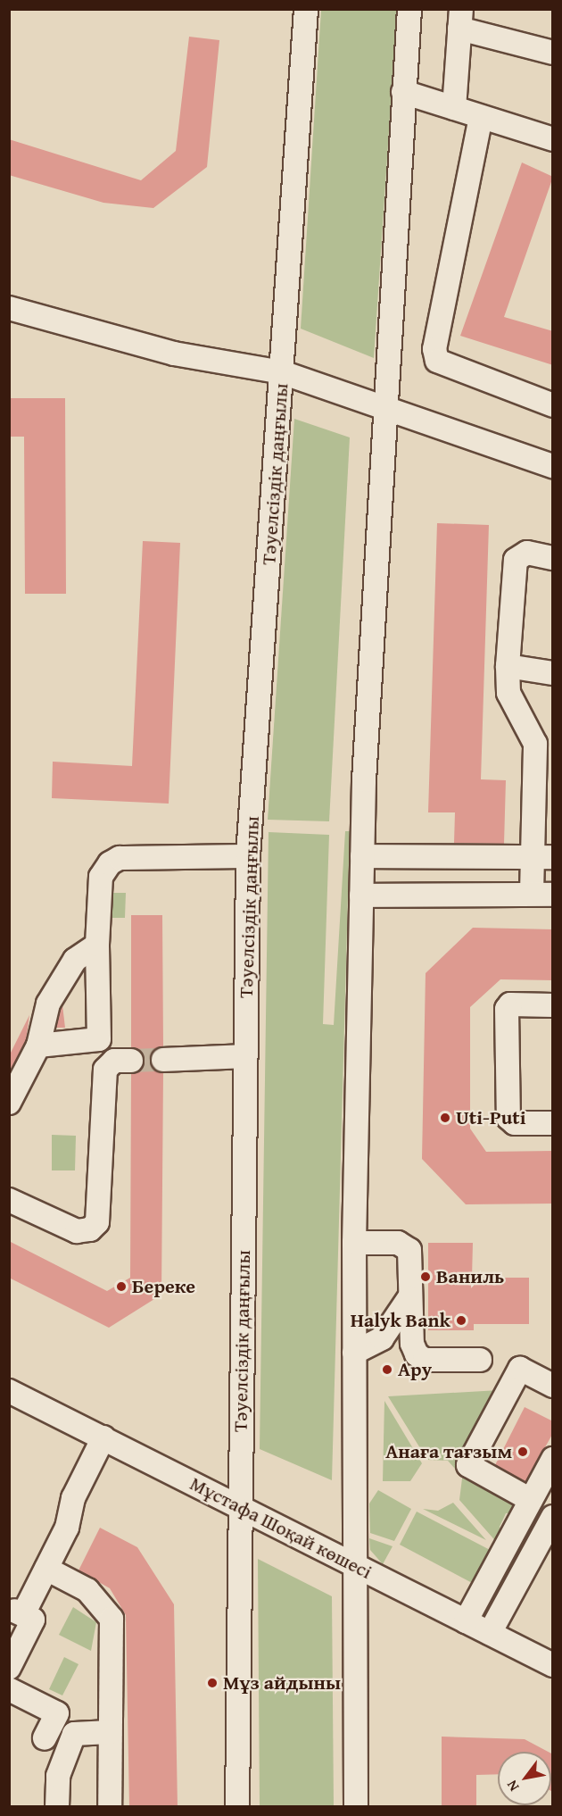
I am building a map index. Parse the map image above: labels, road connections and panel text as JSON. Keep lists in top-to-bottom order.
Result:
{
  "streets": {
    "street": ["Тәуелсіздік даңғылы", "Мұстафа Шоқай көшесі"]
  },
  "crossings": [
    ["Тәуелсіздік даңғылы", "Мұстафа Шоқай көшесі"]
  ],
  "places": [
    "Uti-Puti",
    "Ваниль",
    "Береке",
    "Halyk Bank",
    "Ару",
    "Анаға тағзым",
    "Мұз айдыны"
  ],
  "north": "bottom left"
}
